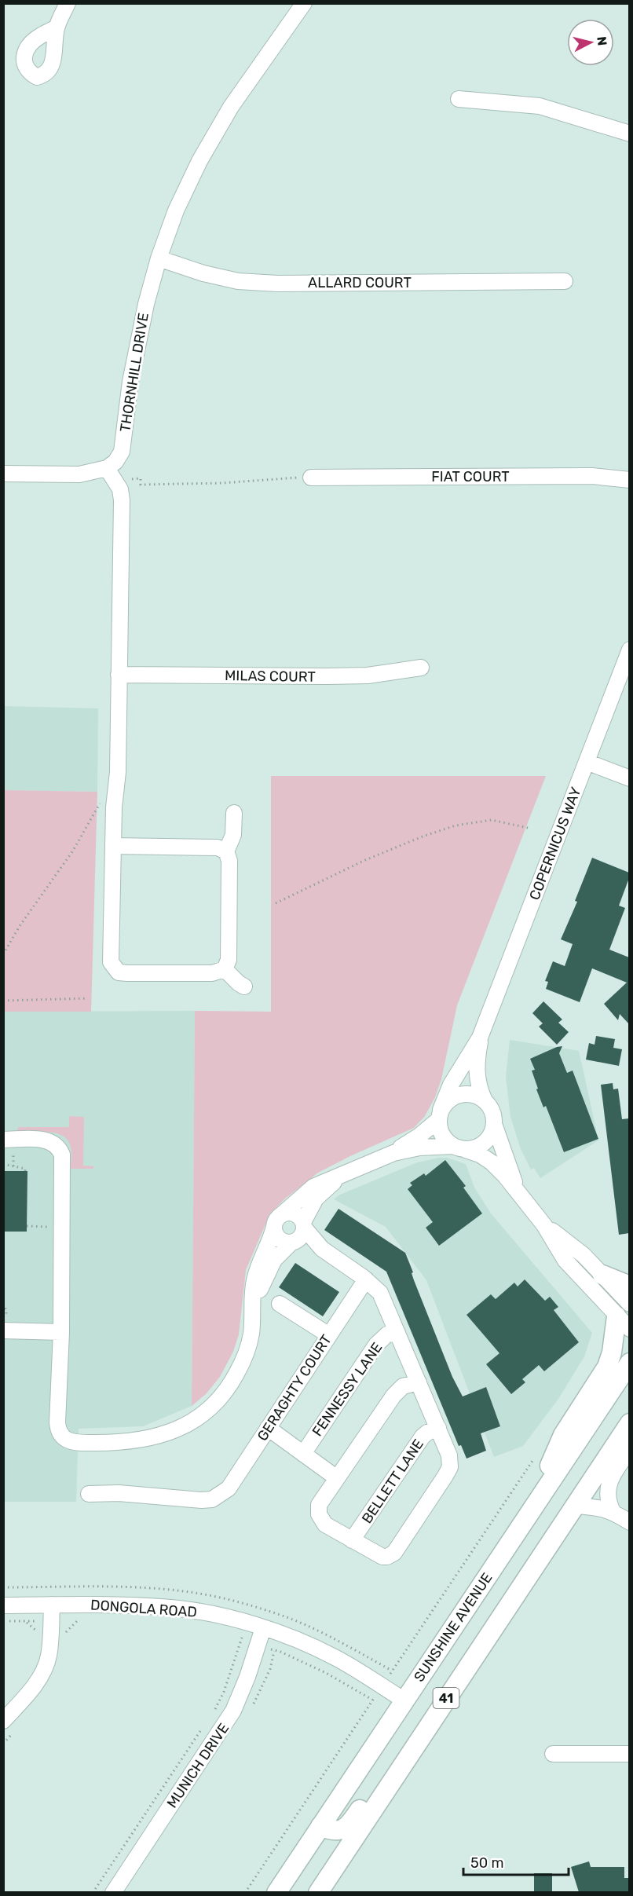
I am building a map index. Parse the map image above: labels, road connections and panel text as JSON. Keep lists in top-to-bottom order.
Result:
{
  "streets": {
    "main road": ["SUNSHINE AVENUE", "41"],
    "street": [
      "ALLARD COURT",
      "THORNHILL DRIVE",
      "FIAT COURT",
      "MILAS COURT",
      "COPERNICUS WAY",
      "GERAGHTY COURT",
      "FENNESSY LANE",
      "BELLETT LANE",
      "DONGOLA ROAD",
      "MUNICH DRIVE"
    ]
  },
  "crossings": [
    ["ALLARD COURT", "THORNHILL DRIVE"],
    ["DONGOLA ROAD", "SUNSHINE AVENUE"],
    ["DONGOLA ROAD", "MUNICH DRIVE"]
  ],
  "scale_bar": "50 m",
  "north": "right"
}
